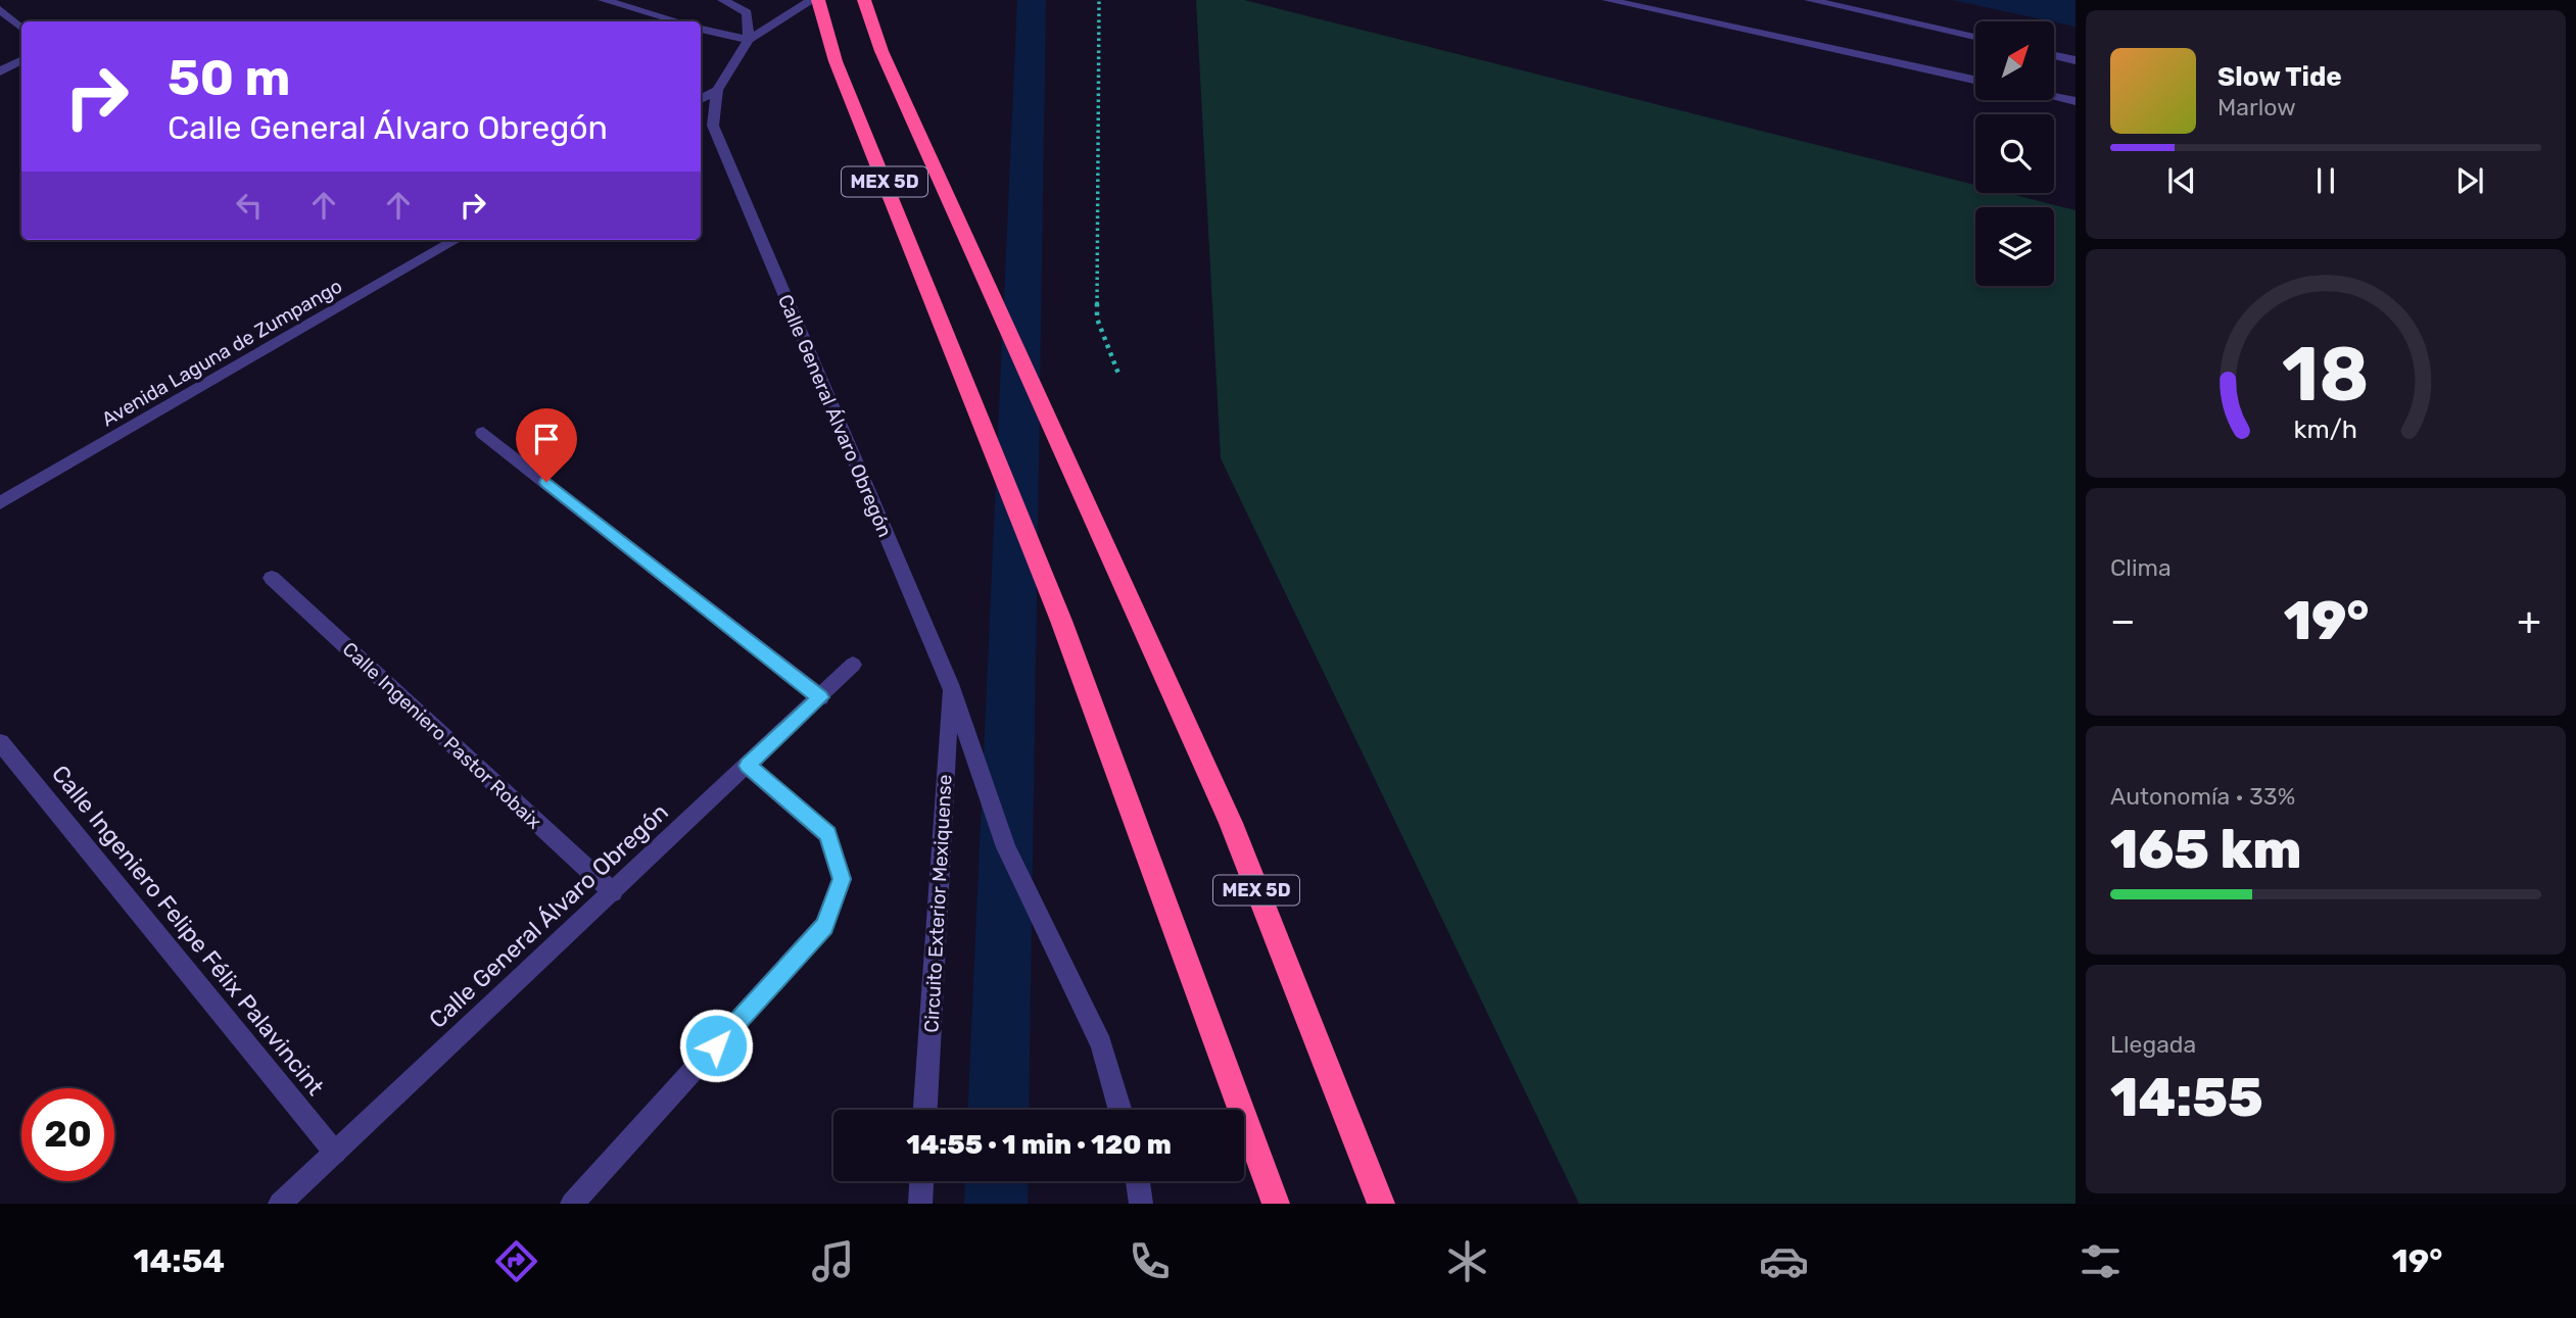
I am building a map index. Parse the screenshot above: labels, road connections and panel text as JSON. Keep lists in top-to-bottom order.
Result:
{
  "streets": {
    "highway": ["MEX 5D"],
    "street": [
      "Avenida Laguna de Zumpango",
      "Calle General Álvaro Obregón",
      "Calle Ingeniero Pastor Robaix",
      "Circuito Exterior Mexiquense",
      "Calle Ingeniero Felipe Félix Palavincint"
    ]
  },
  "crossings": [
    ["Calle General Álvaro Obregón", "Calle Ingeniero Pastor Robaix"],
    ["Calle General Álvaro Obregón", "Circuito Exterior Mexiquense"],
    ["Calle General Álvaro Obregón", "Calle Ingeniero Felipe Félix Palavincint"]
  ],
  "north": "top right",
  "page": {
    "turn": ["50 m", "Calle General Álvaro Obregón"],
    "song": ["Slow Tide", "Marlow"],
    "tile": [
      "Clima",
      ["Autonomía · 33%", "165 km"],
      ["Llegada", "14:55"]
    ],
    "heat": ["−", "19°", "+"],
    "limit": "20",
    "trip": "14:55 · 1 min · 120 m",
    "tabs": ["14:54", "19°"],
    "gauge": ["18", "km/h"]
  }
}
